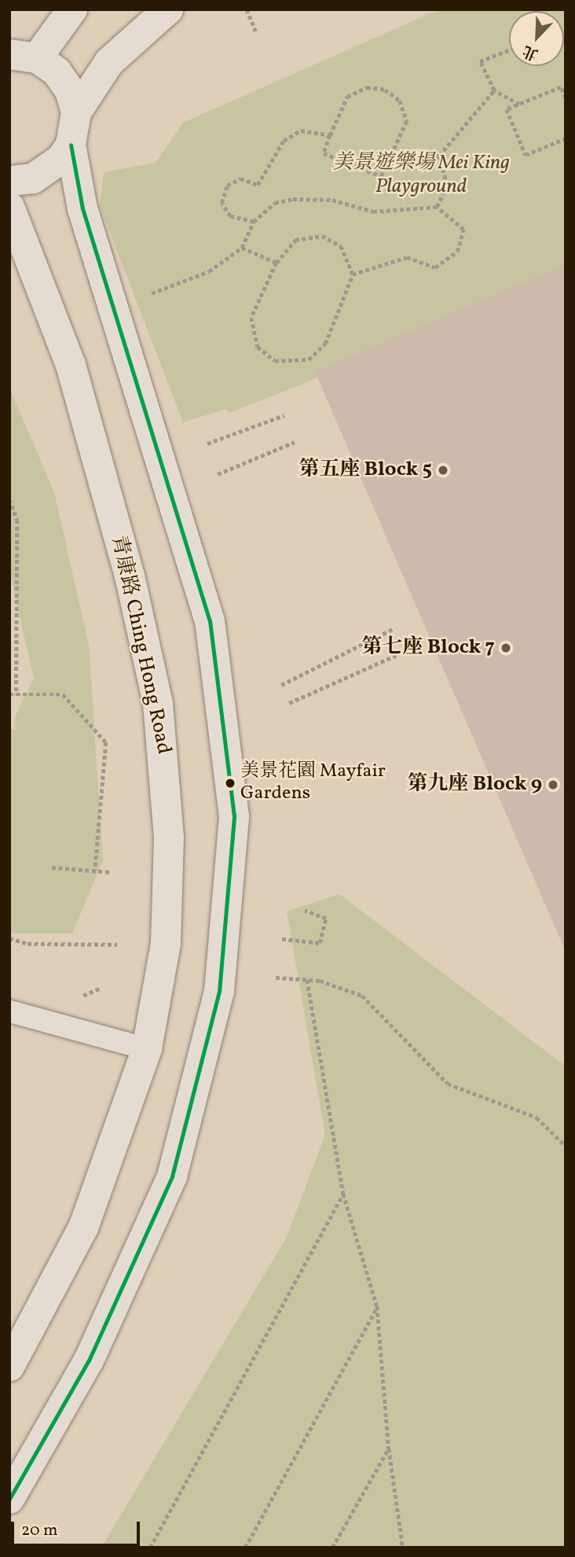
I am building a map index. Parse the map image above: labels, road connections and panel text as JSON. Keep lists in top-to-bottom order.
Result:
{
  "streets": {
    "main road": ["青康路 Ching Hong Road"]
  },
  "parks": ["美景遊樂場 Mei King Playground"],
  "places": [
    "第五座 Block 5",
    "第七座 Block 7",
    "美景花園 Mayfair Gardens",
    "第九座 Block 9"
  ],
  "scale_bar": "20 m",
  "north": "bottom left"
}
